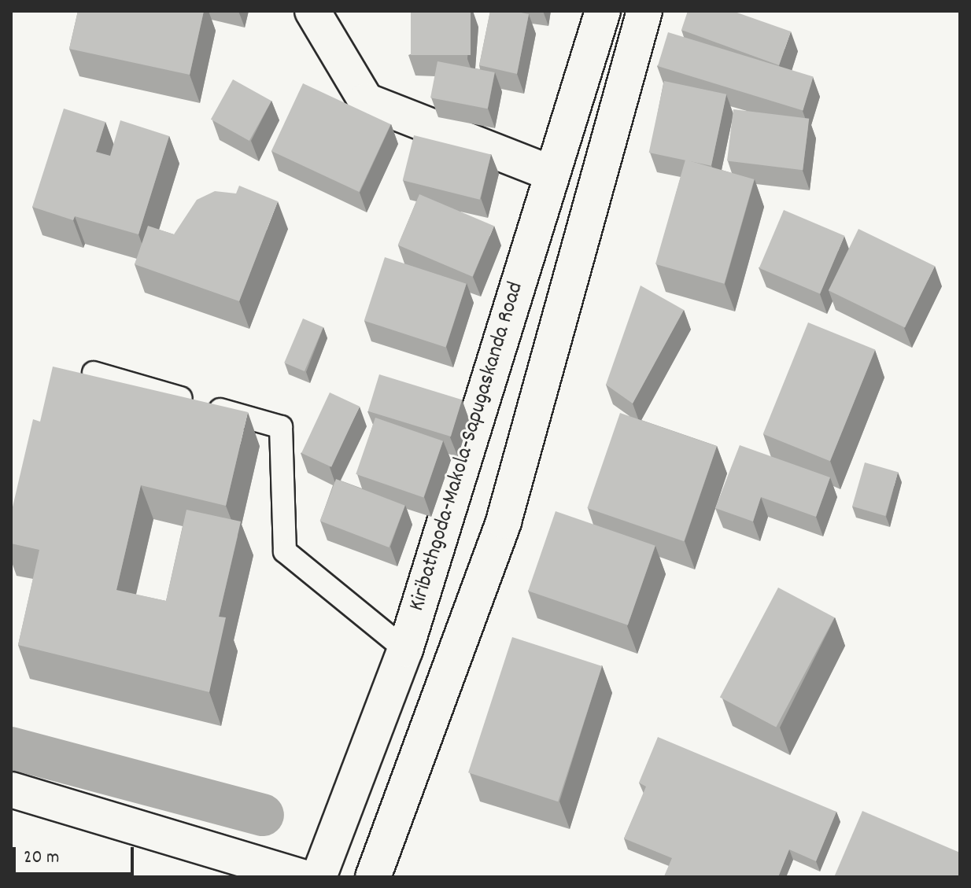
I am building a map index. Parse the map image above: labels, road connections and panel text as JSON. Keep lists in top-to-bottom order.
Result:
{
  "streets": {
    "main road": ["Kiribathgoda-Makola-Sapugaskanda Road"]
  },
  "scale_bar": "20 m"
}
